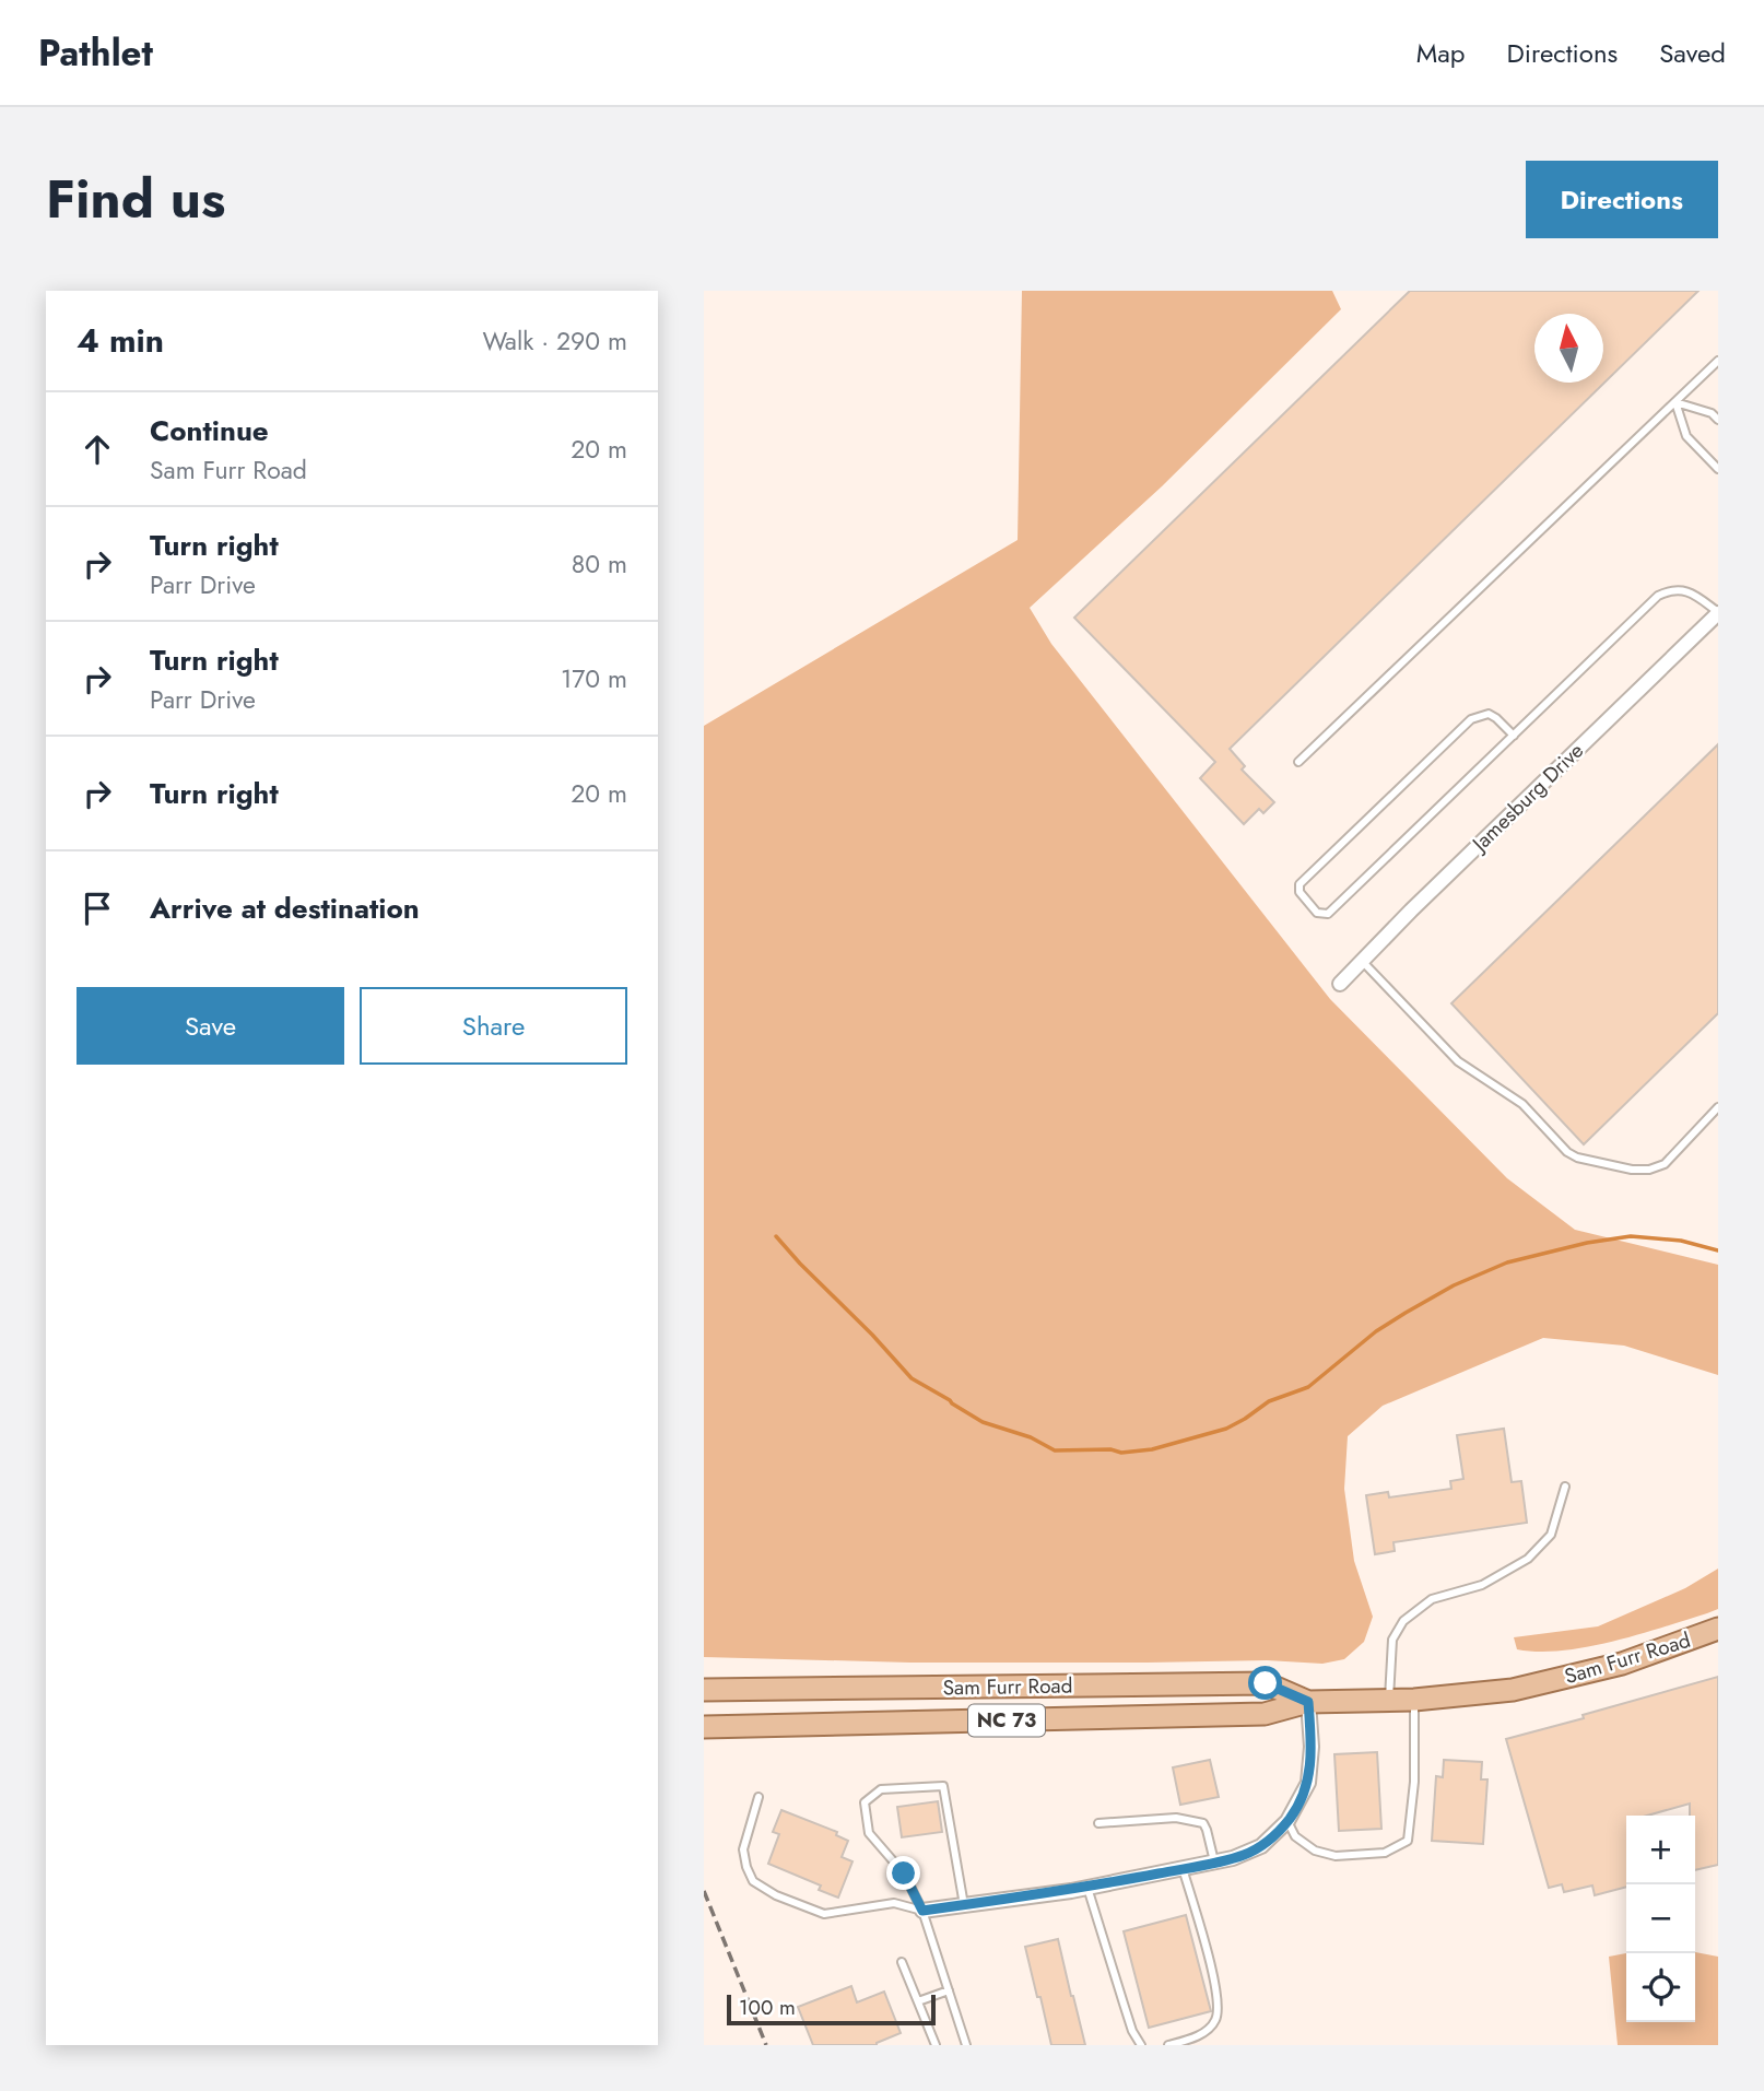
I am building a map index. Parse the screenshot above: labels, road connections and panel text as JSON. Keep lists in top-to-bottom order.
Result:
{
  "streets": {
    "main road": ["Sam Furr Road", "NC 73"],
    "street": ["Jamesburg Drive"]
  },
  "scale_bar": "100 m",
  "north": "top",
  "page": {
    "header": "Pathlet",
    "nav": ["Map", "Directions", "Saved"],
    "title": "Find us",
    "buttons": [
      "Directions",
      ["Save", "Share"]
    ],
    "heading": ["4 min", "Walk · 290 m"],
    "list": [
      ["Continue", "Sam Furr Road", "20 m"],
      ["Turn right", "Parr Drive", "80 m"],
      ["Turn right", "Parr Drive", "170 m"],
      ["Turn right", "20 m"],
      "Arrive at destination"
    ],
    "map_buttons": ["+", "−"],
    "scale": "100 m"
  }
}
